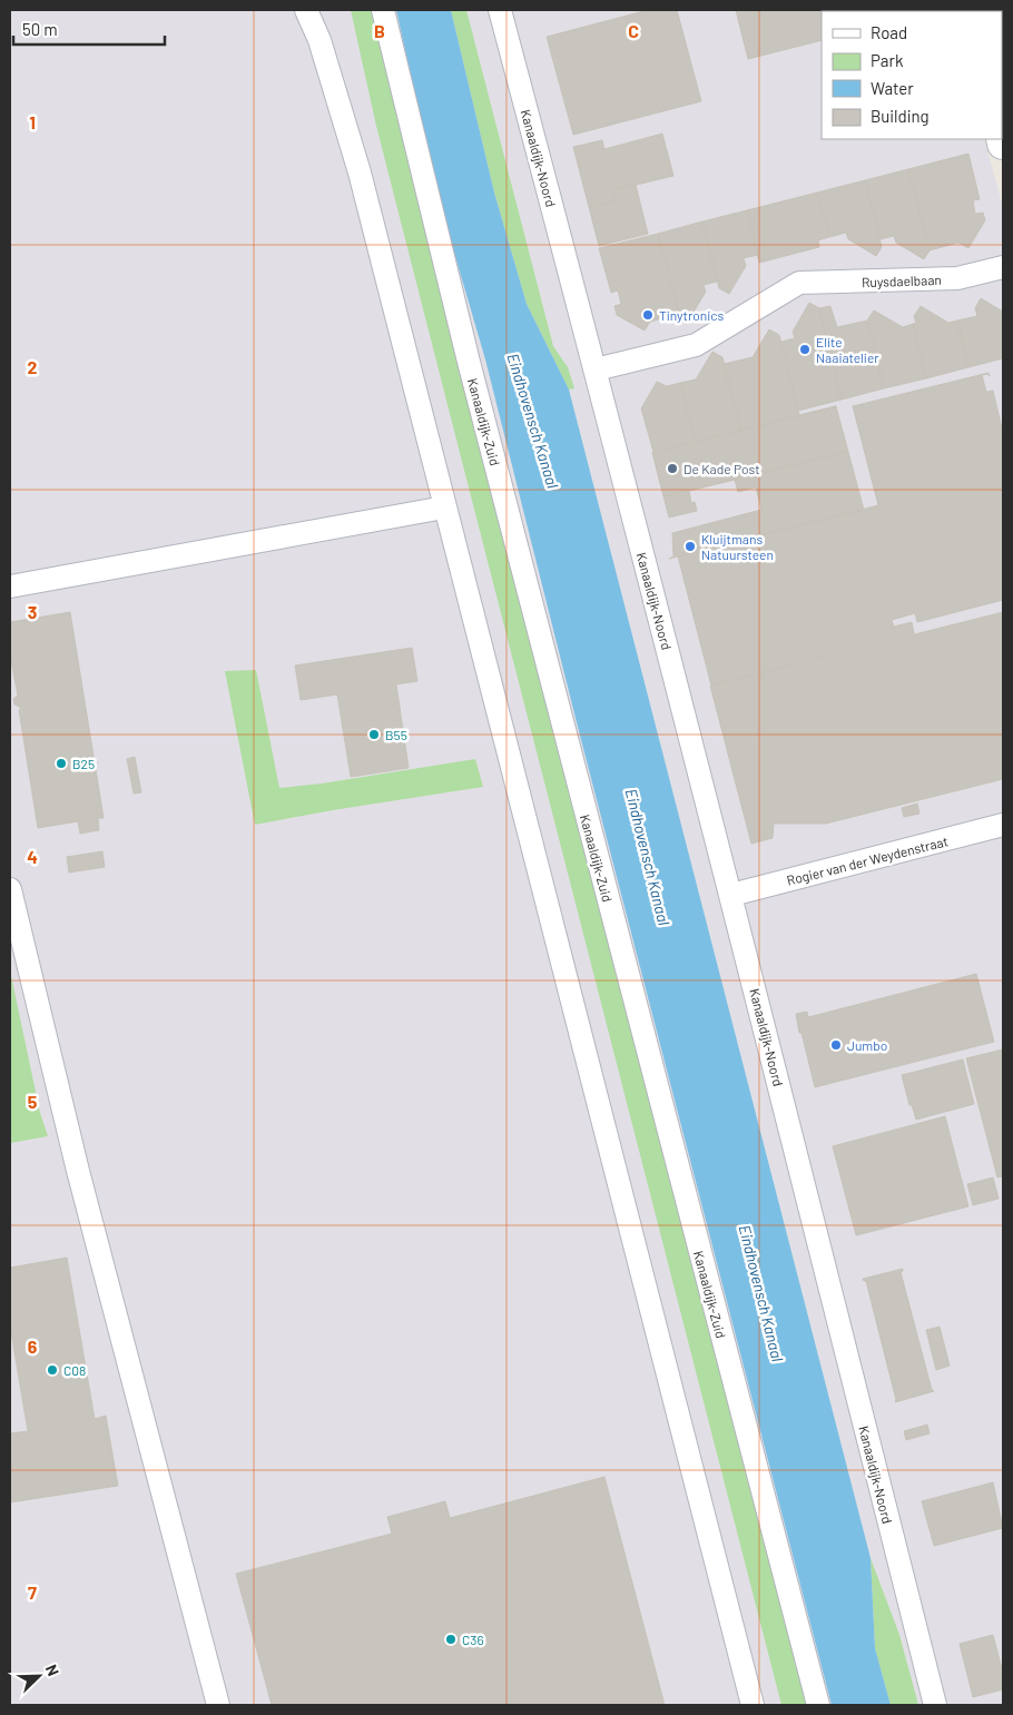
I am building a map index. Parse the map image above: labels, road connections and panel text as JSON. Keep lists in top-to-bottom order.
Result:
{
  "streets": {
    "street": [
      "Kanaaldijk-Noord",
      "Ruysdaelbaan",
      "Kanaaldijk-Zuid",
      "Rogier van der Weydenstraat"
    ]
  },
  "crossings": [
    ["Kanaaldijk-Noord", "Ruysdaelbaan"],
    ["Kanaaldijk-Noord", "Rogier van der Weydenstraat"]
  ],
  "water": ["Eindhovensch Kanaal"],
  "places": [
    "Tinytronics",
    "Elite Naaiatelier",
    "De Kade Post",
    "Kluijtmans Natuursteen",
    "B55",
    "B25",
    "Jumbo",
    "C08",
    "C36"
  ],
  "legend": [
    "Road",
    "Park",
    "Water",
    "Building"
  ],
  "scale_bar": "50 m",
  "north": "top right",
  "grid": {
    "columns": ["B", "C"],
    "rows": [
      "1",
      "2",
      "3",
      "4",
      "5",
      "6",
      "7"
    ]
  }
}
